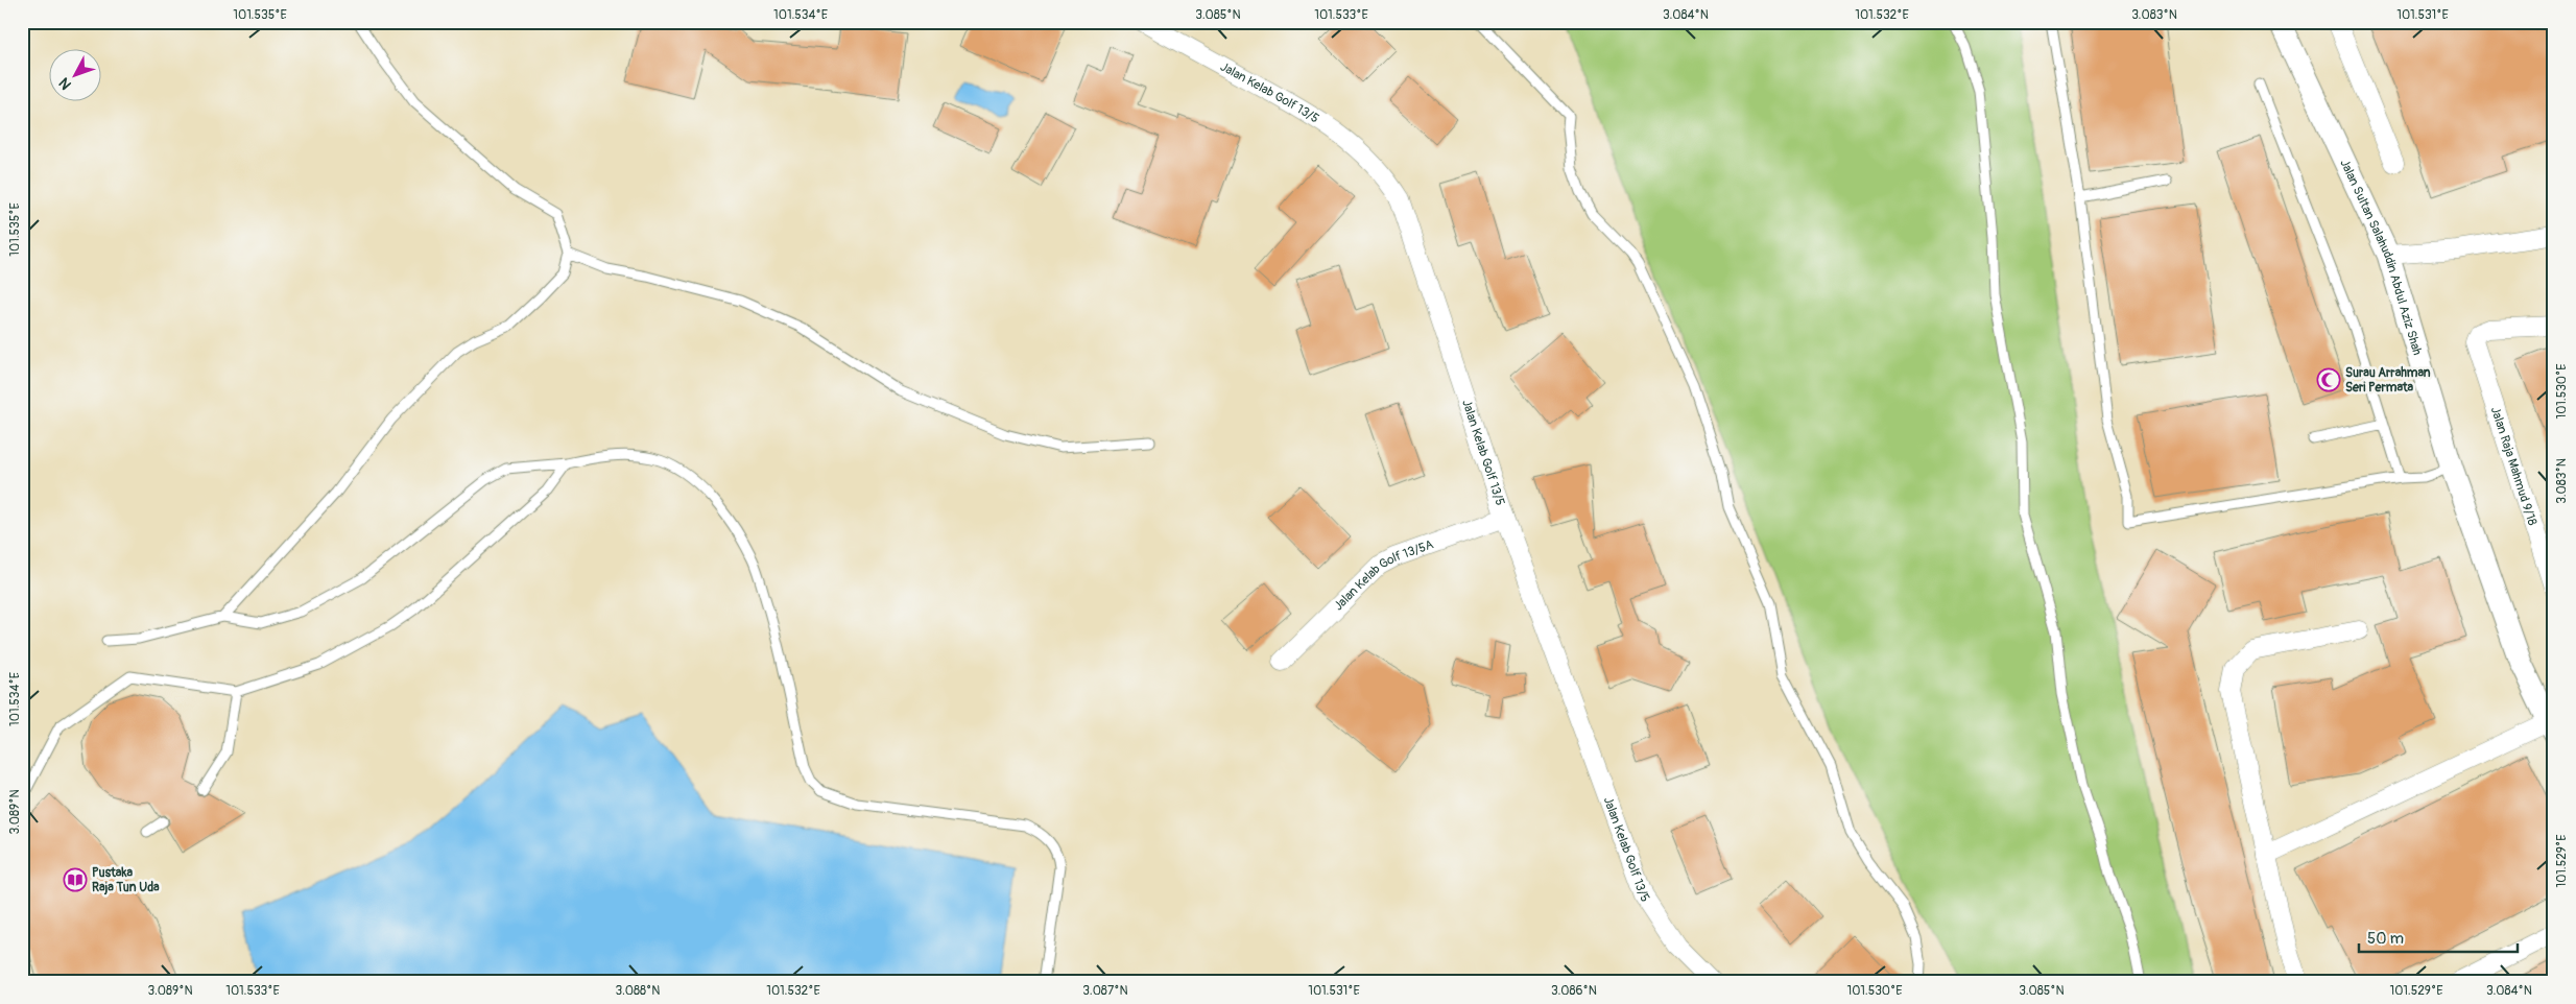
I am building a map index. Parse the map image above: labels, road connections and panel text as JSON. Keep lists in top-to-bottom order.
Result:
{
  "streets": {
    "street": [
      "Jalan Kelab Golf 13/5",
      "Jalan Sultan Salahuddin Abdul Aziz Shah",
      "Jalan Raja Mahmud 9/18",
      "Jalan Kelab Golf 13/5A"
    ]
  },
  "crossings": [
    ["Jalan Kelab Golf 13/5", "Jalan Kelab Golf 13/5A"]
  ],
  "places": {
    "mosque": ["Surau Arrahman Seri Permata"],
    "library": ["Pustaka Raja Tun Uda"]
  },
  "scale_bar": "50 m",
  "north": "bottom left",
  "coordinates": [
    "101.535°E",
    "101.534°E",
    "3.085°N",
    "101.533°E",
    "3.084°N",
    "101.532°E",
    "3.083°N",
    "101.531°E",
    "101.530°E",
    "3.089°N",
    "101.529°E",
    "3.088°N",
    "3.087°N",
    "3.086°N"
  ]
}
